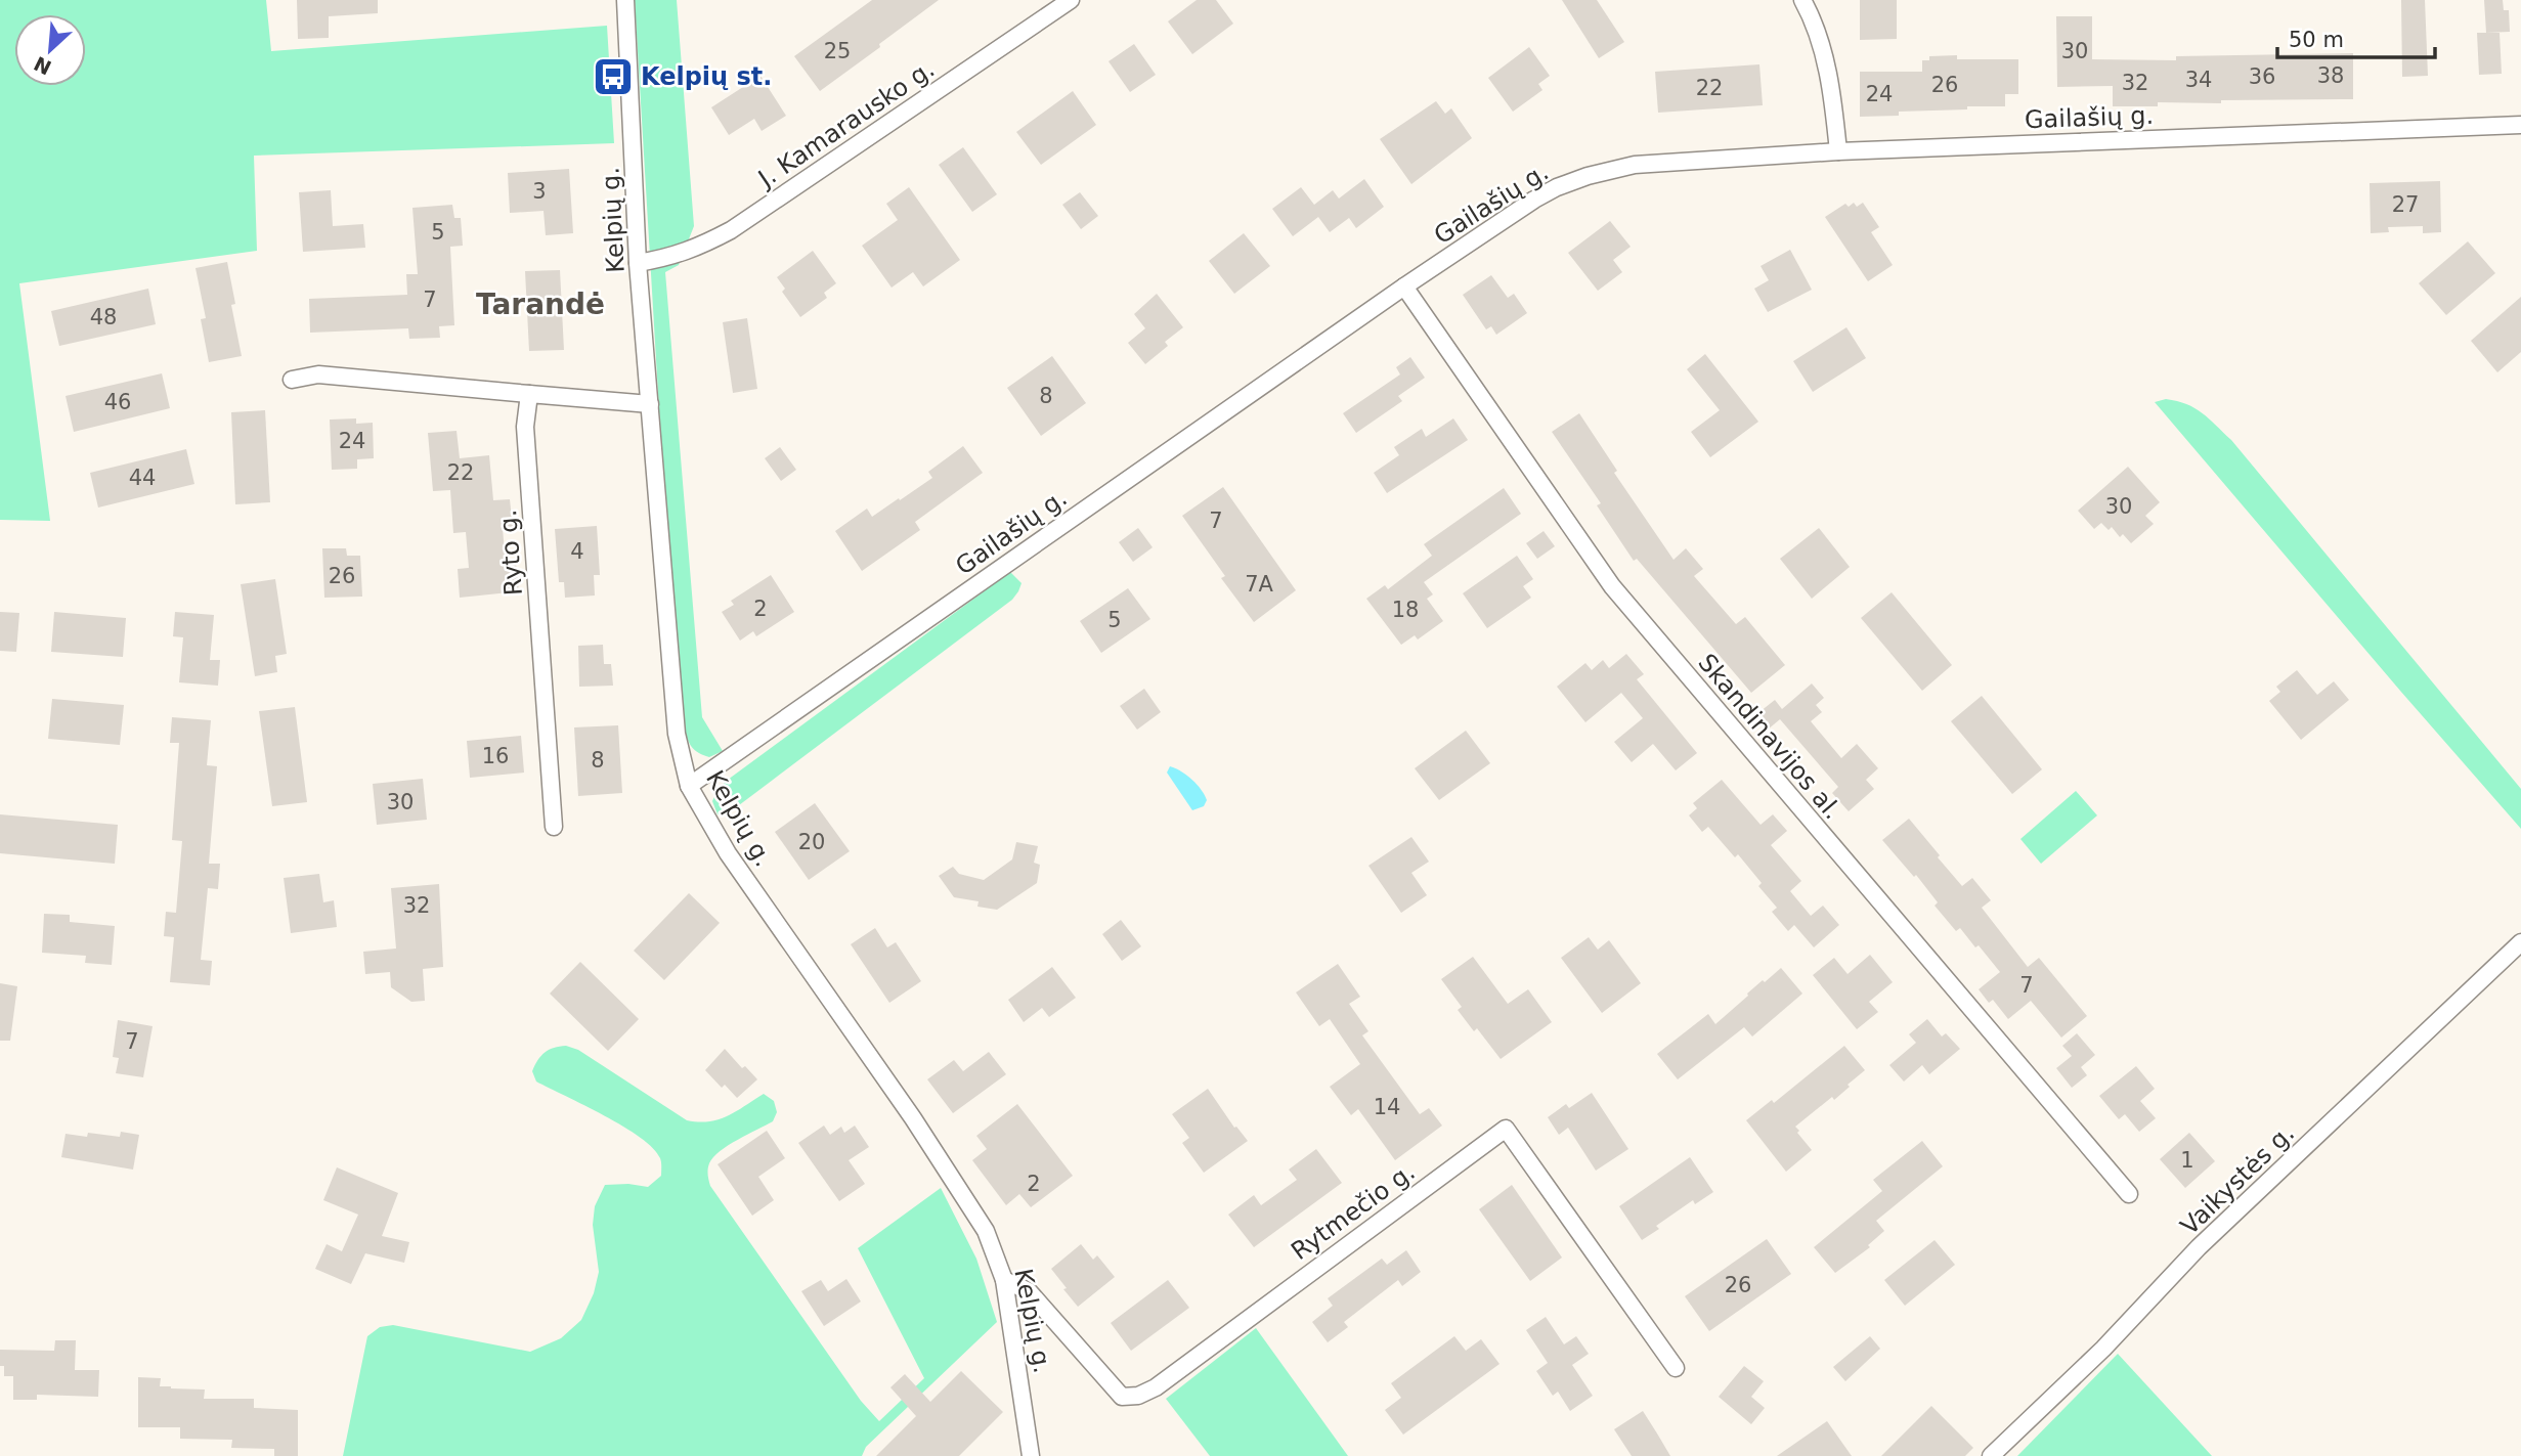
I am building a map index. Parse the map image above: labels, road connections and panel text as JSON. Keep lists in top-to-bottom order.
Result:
{
  "streets": {
    "street": [
      "Gailašių g.",
      "J. Kamarausko g.",
      "Kelpių g.",
      "Ryto g.",
      "Skandinavijos al.",
      "Vaikystės g.",
      "Rytmečio g."
    ]
  },
  "crossings": [
    ["Gailašių g.", "Kelpių g."],
    ["Gailašių g.", "Skandinavijos al."],
    ["J. Kamarausko g.", "Kelpių g."],
    ["Kelpių g.", "Rytmečio g."]
  ],
  "districts": ["Tarandė"],
  "places": {
    "bus stop": ["Kelpių st."]
  },
  "house_numbers": [
    "25",
    "30",
    "38",
    "36",
    "34",
    "32",
    "26",
    "22",
    "24",
    "3",
    "27",
    "5",
    "7",
    "48",
    "8",
    "46",
    "24",
    "22",
    "44",
    "30",
    "7",
    "4",
    "26",
    "7A",
    "2",
    "18",
    "5",
    "16",
    "8",
    "30",
    "20",
    "32",
    "7",
    "7",
    "14",
    "1",
    "2",
    "26"
  ],
  "scale_bar": "50 m",
  "north": "bottom left"
}
